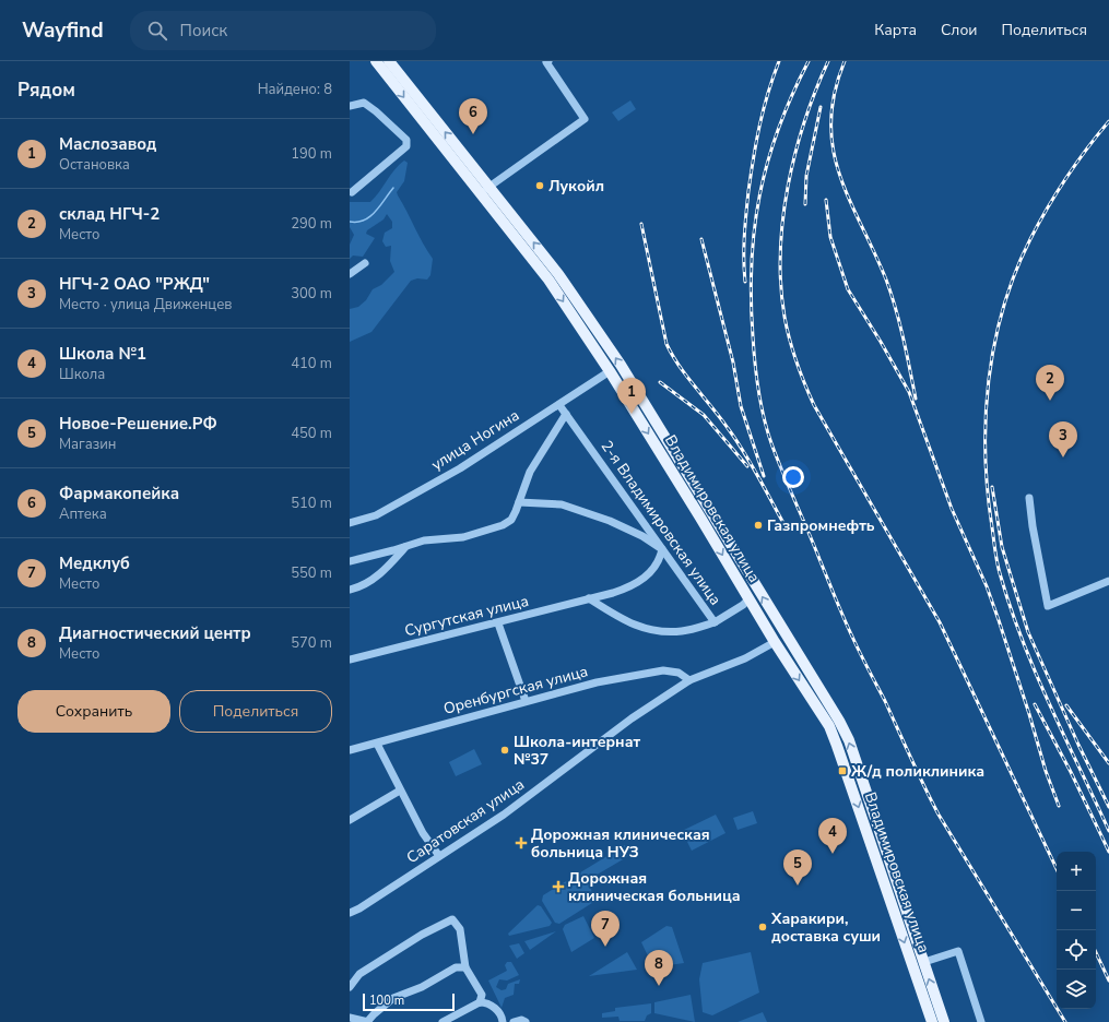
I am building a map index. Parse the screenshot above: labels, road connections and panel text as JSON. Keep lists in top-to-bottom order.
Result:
{
  "streets": {
    "main road": ["Владимировская улица"],
    "street": [
      "улица Ногина",
      "2-я Владимировская улица",
      "Сургутская улица",
      "Оренбургская улица",
      "Саратовская улица"
    ]
  },
  "crossings": [
    ["улица Ногина", "Владимировская улица"],
    ["улица Ногина", "2-я Владимировская улица"],
    ["Владимировская улица", "2-я Владимировская улица"],
    ["Владимировская улица", "Саратовская улица"],
    ["2-я Владимировская улица", "Сургутская улица"],
    ["Оренбургская улица", "Саратовская улица"]
  ],
  "places": {
    "other": [
      "Лукойл",
      "Газпромнефть",
      "Школа-интернат №37",
      "Харакири, доставка суши"
    ],
    "transit": ["Ж/д поликлиника"],
    "health": ["Дорожная клиническая больница НУЗ", "Дорожная клиническая больница"]
  },
  "scale_bar": "100 m",
  "page": {
    "header": "Wayfind",
    "search": "Поиск",
    "nav": ["Карта", "Слои", "Поделиться"],
    "heading": ["Рядом", "Найдено: 8"],
    "pins": [
      "6",
      "2",
      "1",
      "3",
      "4",
      "5",
      "7",
      "8"
    ],
    "list": [
      {
        "mark": "1",
        "name": "Маслозавод",
        "note": "Остановка",
        "value": "190 m"
      },
      {
        "mark": "2",
        "name": "склад НГЧ-2",
        "note": "Место",
        "value": "290 m"
      },
      {
        "mark": "3",
        "name": "НГЧ-2 ОАО \"РЖД\"",
        "note": "Место · улица Движенцев",
        "value": "300 m"
      },
      {
        "mark": "4",
        "name": "Школа №1",
        "note": "Школа",
        "value": "410 m"
      },
      {
        "mark": "5",
        "name": "Новое-Решение.РФ",
        "note": "Магазин",
        "value": "450 m"
      },
      {
        "mark": "6",
        "name": "Фармакопейка",
        "note": "Аптека",
        "value": "510 m"
      },
      {
        "mark": "7",
        "name": "Медклуб",
        "note": "Место",
        "value": "550 m"
      },
      {
        "mark": "8",
        "name": "Диагностический центр",
        "note": "Место",
        "value": "570 m"
      }
    ],
    "buttons": ["Сохранить", "Поделиться"],
    "map_buttons": ["+", "−"],
    "scale": "100 m"
  }
}
